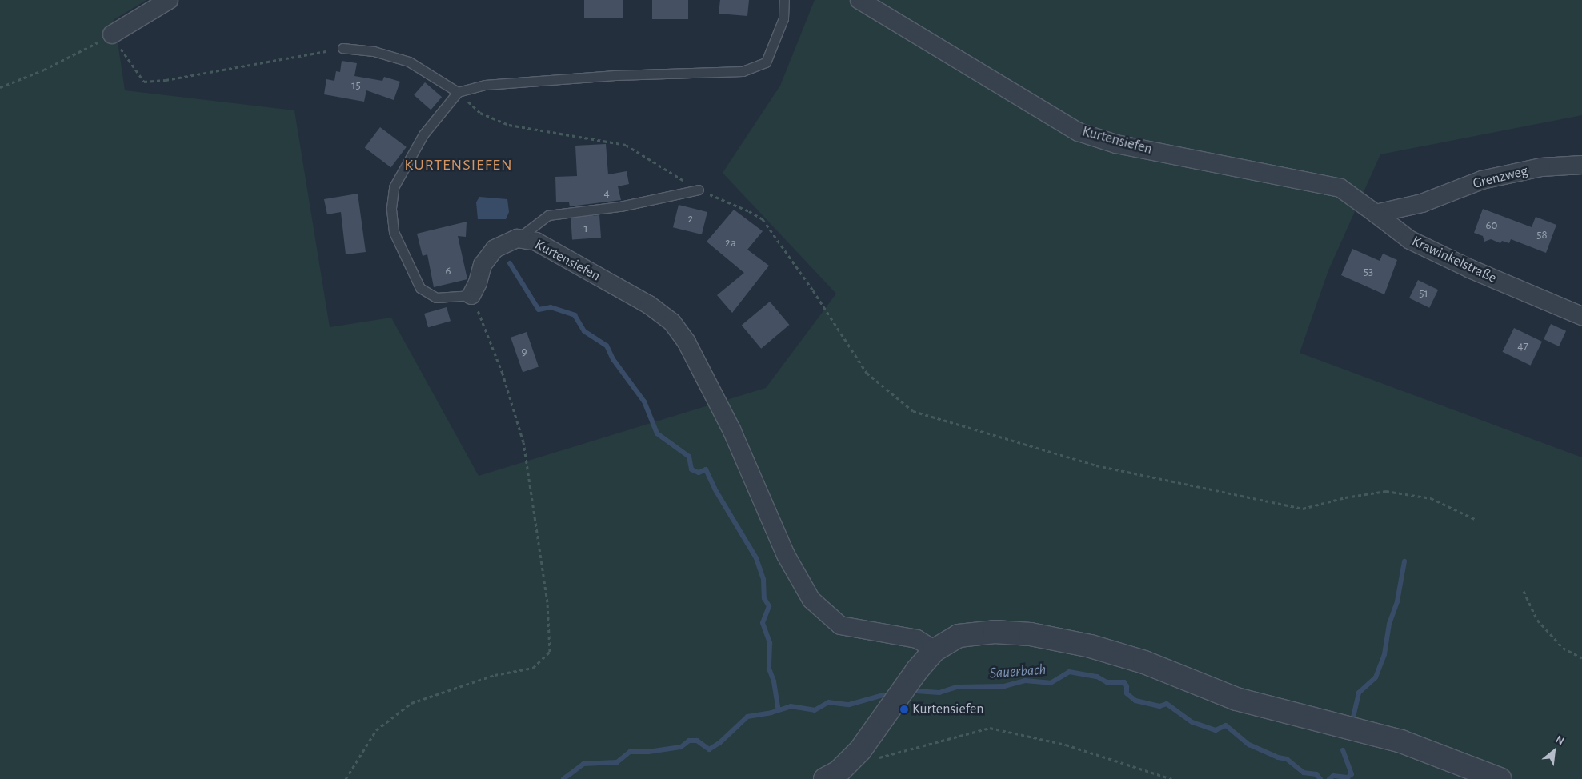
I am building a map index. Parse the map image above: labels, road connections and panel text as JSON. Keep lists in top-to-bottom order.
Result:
{
  "streets": {
    "street": ["Kurtensiefen", "Grenzweg", "Krawinkelstraße"]
  },
  "crossings": [
    ["Kurtensiefen", "Grenzweg"],
    ["Kurtensiefen", "Krawinkelstraße"],
    ["Grenzweg", "Krawinkelstraße"]
  ],
  "districts": ["KURTENSIEFEN"],
  "water": ["Sauerbach"],
  "places": ["Kurtensiefen"],
  "house_numbers": [
    "15",
    "4",
    "2",
    "60",
    "1",
    "58",
    "2a",
    "6",
    "53",
    "51",
    "47",
    "9"
  ],
  "north": "top right"
}
